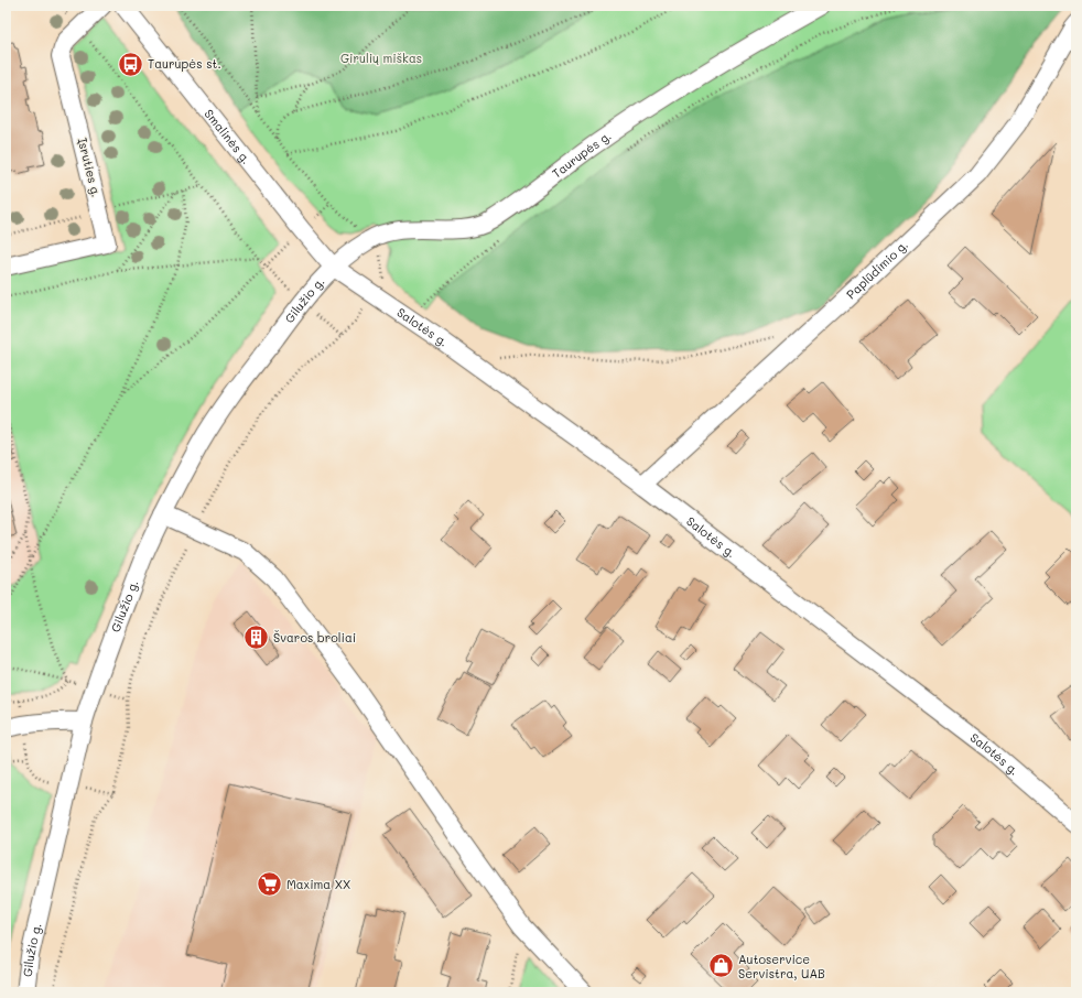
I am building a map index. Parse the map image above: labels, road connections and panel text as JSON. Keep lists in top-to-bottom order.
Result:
{
  "streets": {
    "street": [
      "Smalinės g.",
      "Taurupės g.",
      "Įsruties g.",
      "Paplūdimio g.",
      "Gilužio g.",
      "Salotės g."
    ]
  },
  "crossings": [
    ["Smalinės g.", "Taurupės g."],
    ["Smalinės g.", "Gilužio g."],
    ["Smalinės g.", "Salotės g."],
    ["Taurupės g.", "Gilužio g."],
    ["Taurupės g.", "Salotės g."],
    ["Paplūdimio g.", "Salotės g."],
    ["Gilužio g.", "Salotės g."]
  ],
  "parks": ["Girulių miškas"],
  "places": {
    "bus stop": ["Taurupės st."],
    "building": ["Švaros broliai"],
    "supermarket": ["Maxima XX"],
    "shop": ["Autoservice Servistra, UAB"]
  }
}
